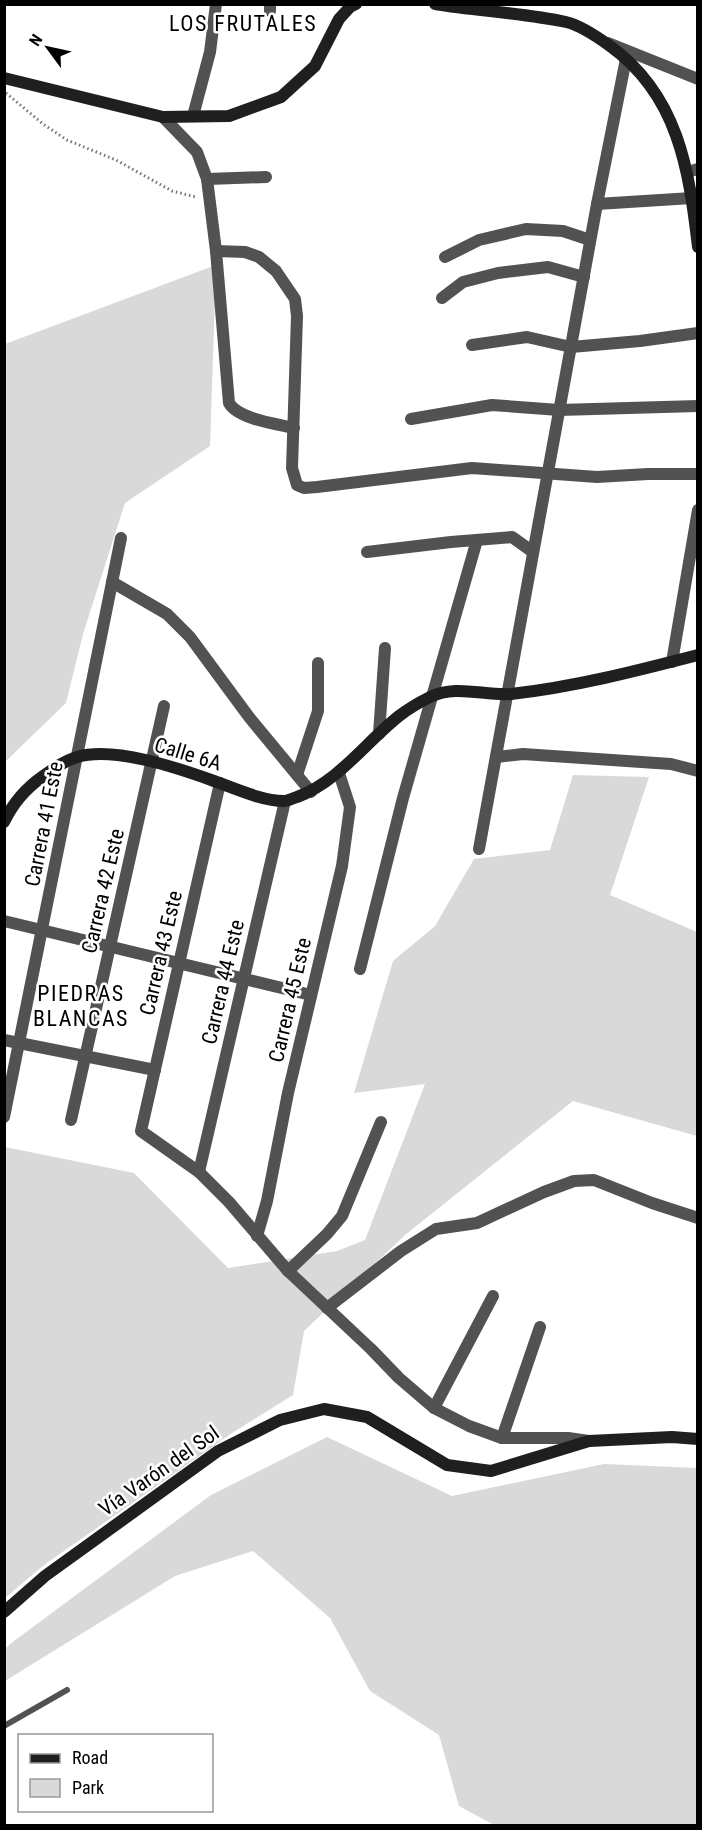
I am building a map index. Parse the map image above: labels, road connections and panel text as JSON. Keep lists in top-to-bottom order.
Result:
{
  "streets": {
    "street": [
      "Calle 6A",
      "Carrera 41 Este",
      "Carrera 42 Este",
      "Carrera 43 Este",
      "Carrera 44 Este",
      "Carrera 45 Este",
      "Vía Varón del Sol"
    ]
  },
  "crossings": [
    ["Calle 6A", "Carrera 41 Este"],
    ["Calle 6A", "Carrera 42 Este"],
    ["Calle 6A", "Carrera 43 Este"],
    ["Calle 6A", "Carrera 44 Este"],
    ["Carrera 43 Este", "Carrera 44 Este"]
  ],
  "districts": ["LOS FRUTALES", "PIEDRAS BLANCAS"],
  "legend": ["Road", "Park"],
  "north": "top left"
}
